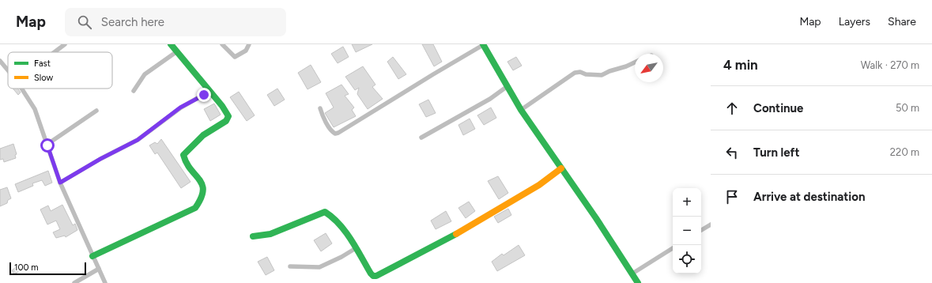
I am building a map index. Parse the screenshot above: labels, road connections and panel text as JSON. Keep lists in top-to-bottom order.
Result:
{
  "legend": ["Fast", "Slow"],
  "scale_bar": "100 m",
  "north": "bottom left",
  "page": {
    "header": "Map",
    "search": "Search here",
    "nav": ["Map", "Layers", "Share"],
    "heading": ["4 min", "Walk · 270 m"],
    "list": [
      ["Continue", "50 m"],
      ["Turn left", "220 m"],
      "Arrive at destination"
    ],
    "map_buttons": ["+", "−"],
    "scale": "100 m"
  }
}
